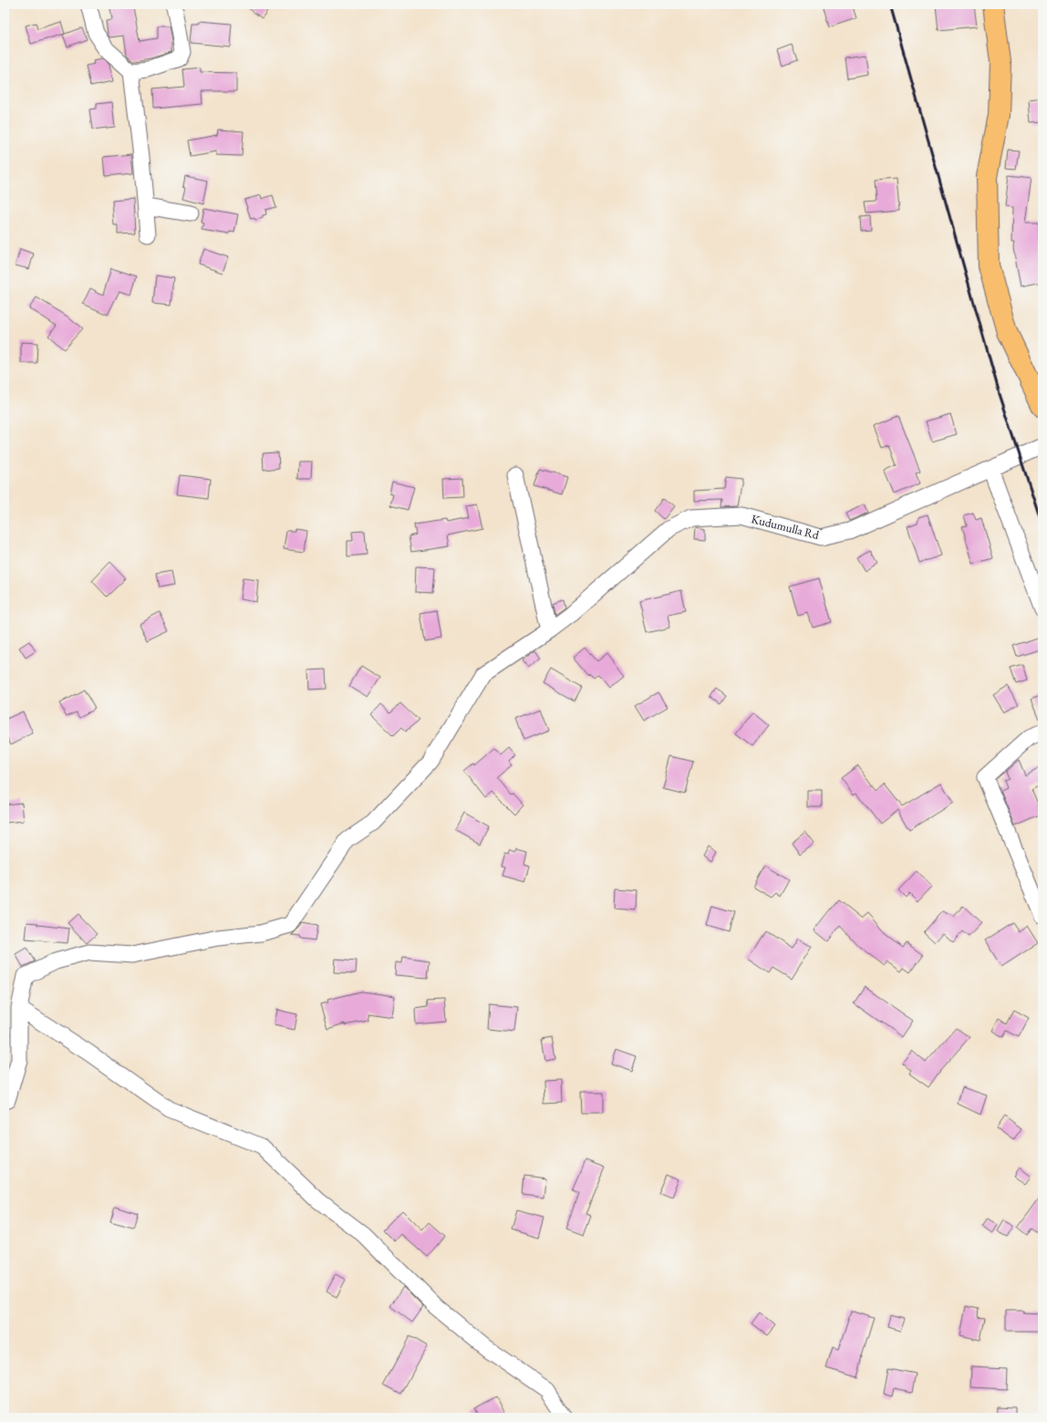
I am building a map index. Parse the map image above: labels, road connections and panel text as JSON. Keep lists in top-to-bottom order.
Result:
{
  "streets": {
    "street": ["Kudumulla Rd"]
  }
}
